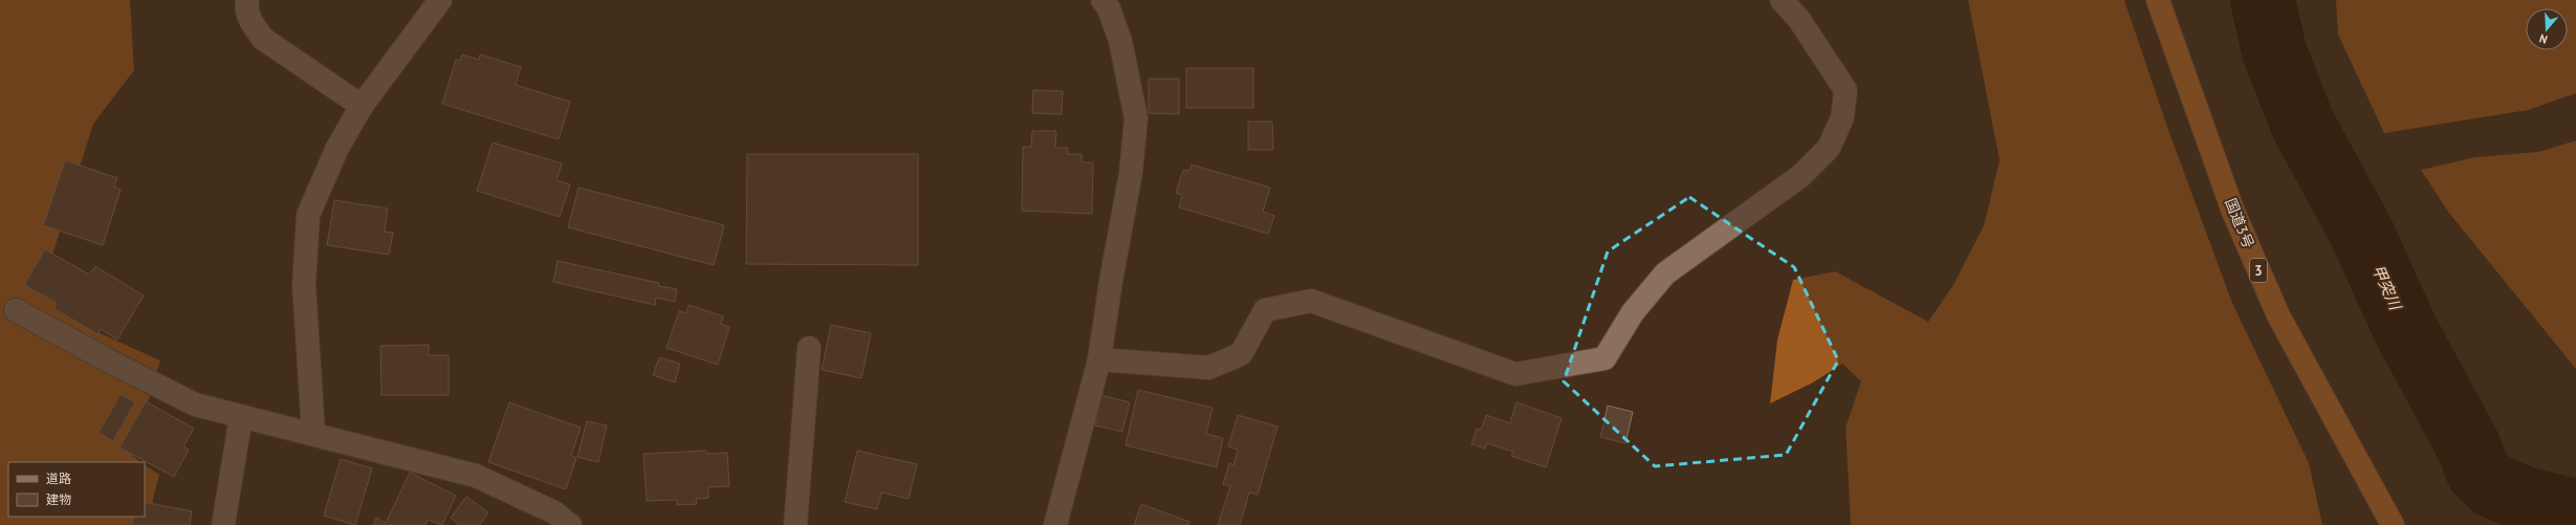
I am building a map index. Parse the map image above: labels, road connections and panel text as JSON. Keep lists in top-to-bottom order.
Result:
{
  "streets": {
    "highway": ["国道3号", "3"]
  },
  "water": ["甲突川"],
  "legend": ["道路", "建物"],
  "north": "bottom"
}
